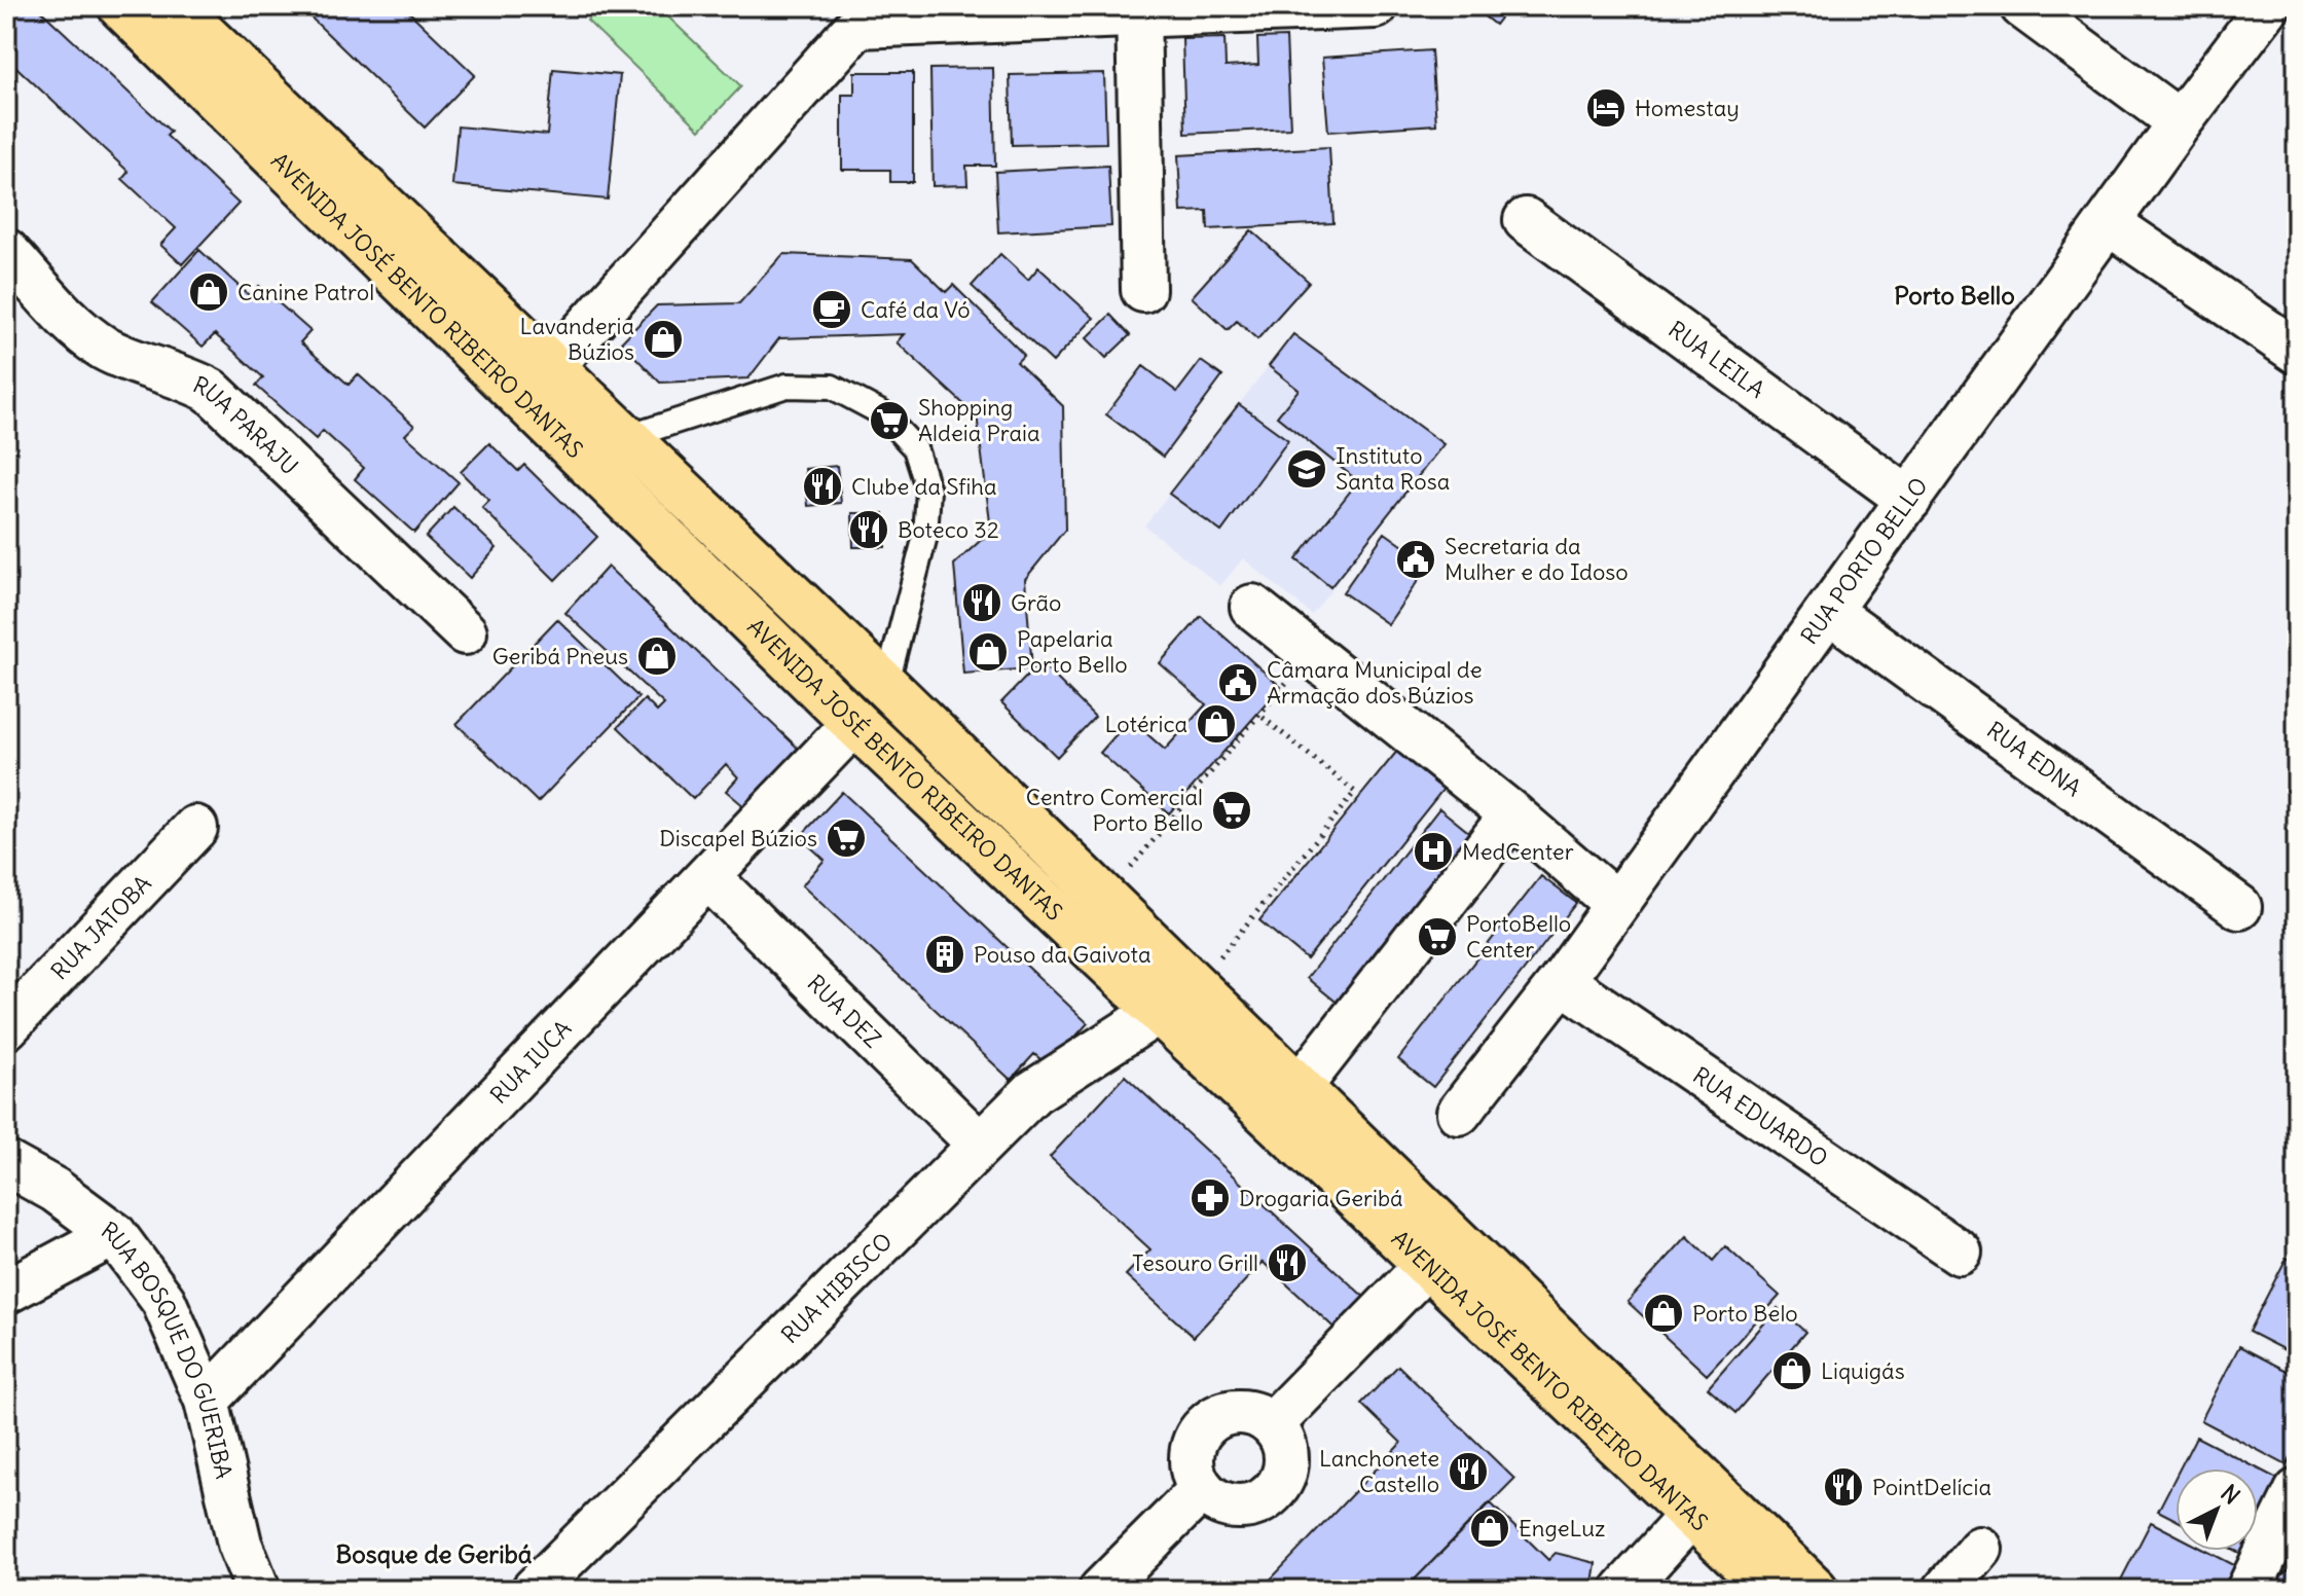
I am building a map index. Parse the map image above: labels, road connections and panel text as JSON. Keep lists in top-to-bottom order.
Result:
{
  "streets": {
    "main road": ["AVENIDA JOSÉ BENTO RIBEIRO DANTAS"],
    "street": [
      "RUA LEILA",
      "RUA PARAJU",
      "RUA PORTO BELLO",
      "RUA EDNA",
      "RUA JATOBA",
      "RUA DEZ",
      "RUA IUCA",
      "RUA EDUARDO",
      "RUA HIBISCO",
      "RUA BOSQUE DO GUERIBA"
    ]
  },
  "crossings": [
    ["AVENIDA JOSÉ BENTO RIBEIRO DANTAS", "RUA IUCA"],
    ["AVENIDA JOSÉ BENTO RIBEIRO DANTAS", "RUA HIBISCO"],
    ["RUA LEILA", "RUA PORTO BELLO"],
    ["RUA PORTO BELLO", "RUA EDNA"],
    ["RUA PORTO BELLO", "RUA EDUARDO"],
    ["RUA DEZ", "RUA IUCA"],
    ["RUA DEZ", "RUA HIBISCO"],
    ["RUA IUCA", "RUA BOSQUE DO GUERIBA"]
  ],
  "districts": ["Porto Bello", "Bosque de Geribá"],
  "places": {
    "hotel": ["Homestay"],
    "shop": [
      "Canine Patrol",
      "Lavanderia Búzios",
      "Papelaria Porto Bello",
      "Geribá Pneus",
      "Lotérica",
      "Porto Belo",
      "Liquigás",
      "EngeLuz"
    ],
    "cafe": ["Café da Vó"],
    "supermarket": [
      "Shopping Aldeia Praia",
      "Centro Comercial Porto Bello",
      "Discapel Búzios",
      "PortoBello Center"
    ],
    "school or university": ["Instituto Santa Rosa"],
    "restaurant": [
      "Clube da Sfiha",
      "Boteco 32",
      "Grão",
      "Tesouro Grill",
      "Lanchonete Castello",
      "PointDelícia"
    ],
    "public building": ["Secretaria da Mulher e do Idoso", "Câmara Municipal de Armação dos Búzios"],
    "hospital": ["MedCenter"],
    "building": ["Pouso da Gaivota"],
    "pharmacy": ["Drogaria Geribá"]
  },
  "north": "top right"
}
